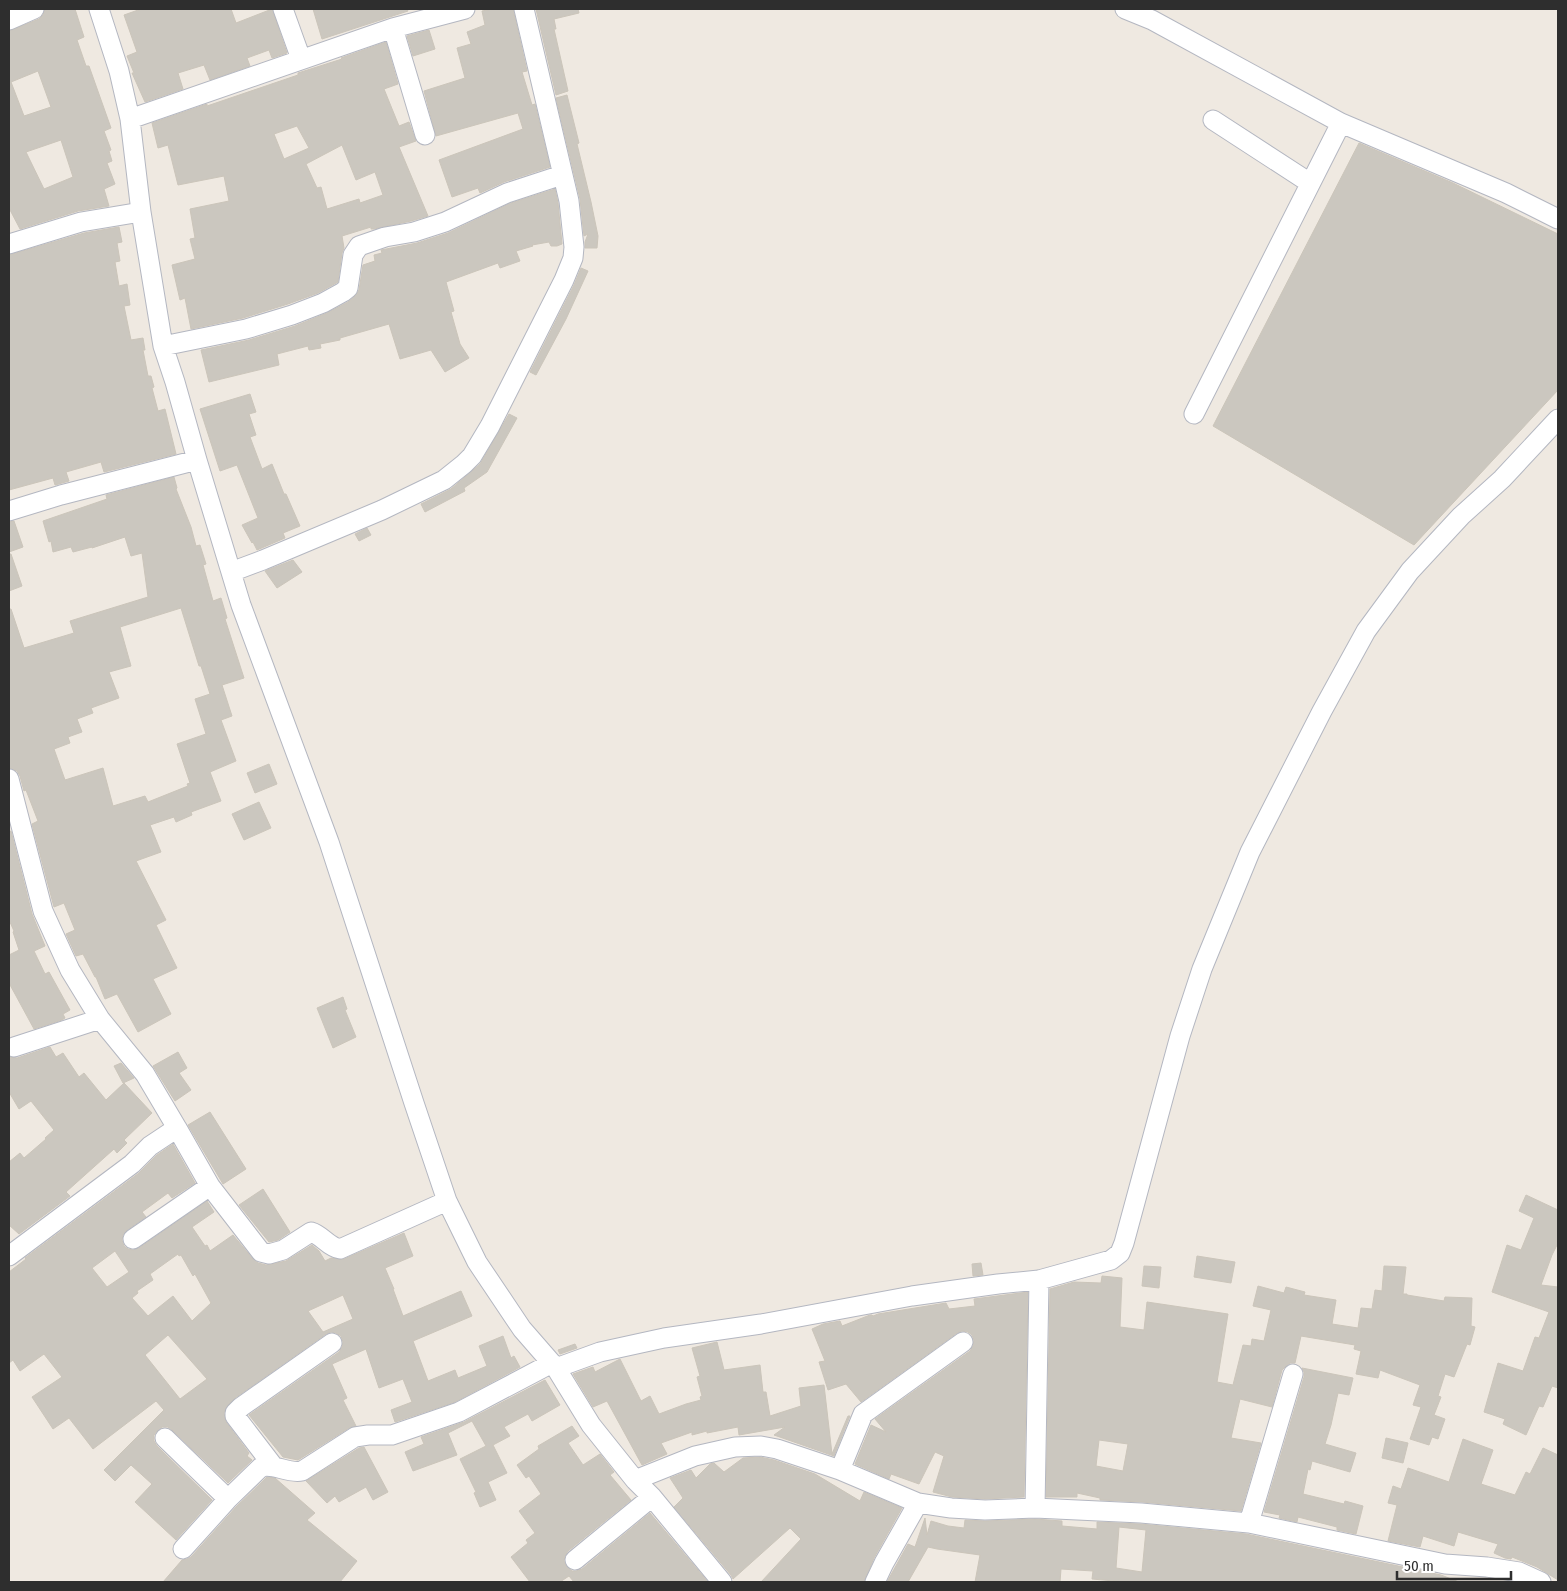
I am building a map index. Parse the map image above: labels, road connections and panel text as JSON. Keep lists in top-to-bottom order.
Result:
{
  "scale_bar": "50 m"
}
